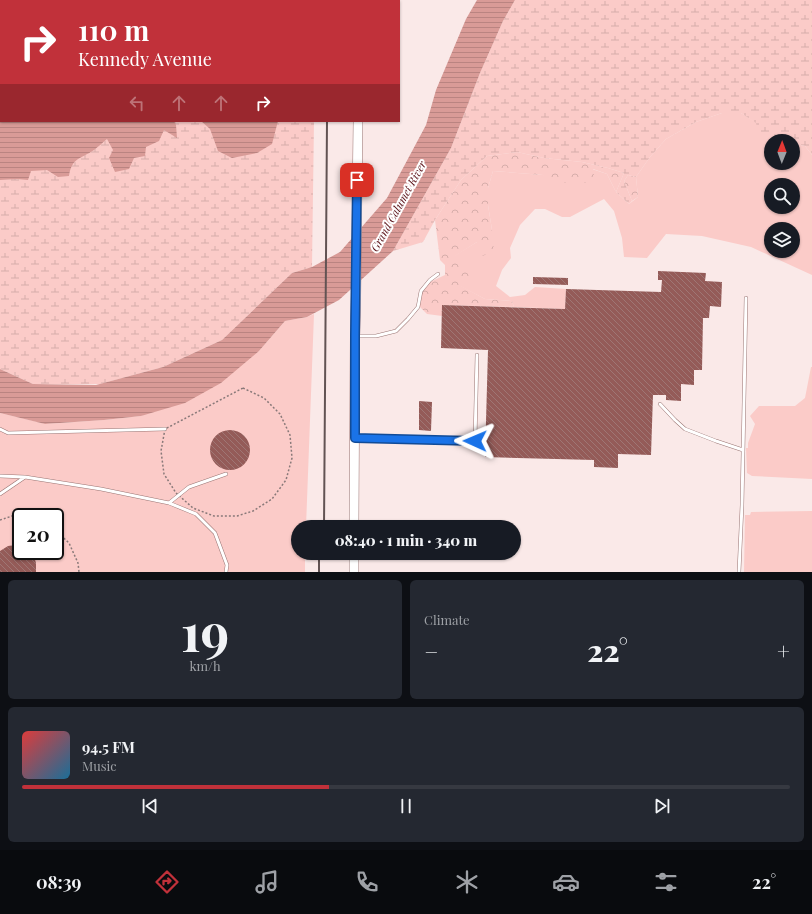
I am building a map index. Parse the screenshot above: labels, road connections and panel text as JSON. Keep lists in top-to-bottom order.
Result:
{
  "water": ["Grand Calumet River"],
  "north": "top",
  "page": {
    "turn": ["110 m", "Kennedy Avenue"],
    "limit": "20",
    "trip": "08:40 · 1 min · 340 m",
    "tile": [
      ["19", "km/h"],
      "Climate"
    ],
    "heat": ["−", "22°", "+"],
    "song": ["94.5 FM", "Music"],
    "tabs": ["08:39", "22°"]
  }
}
